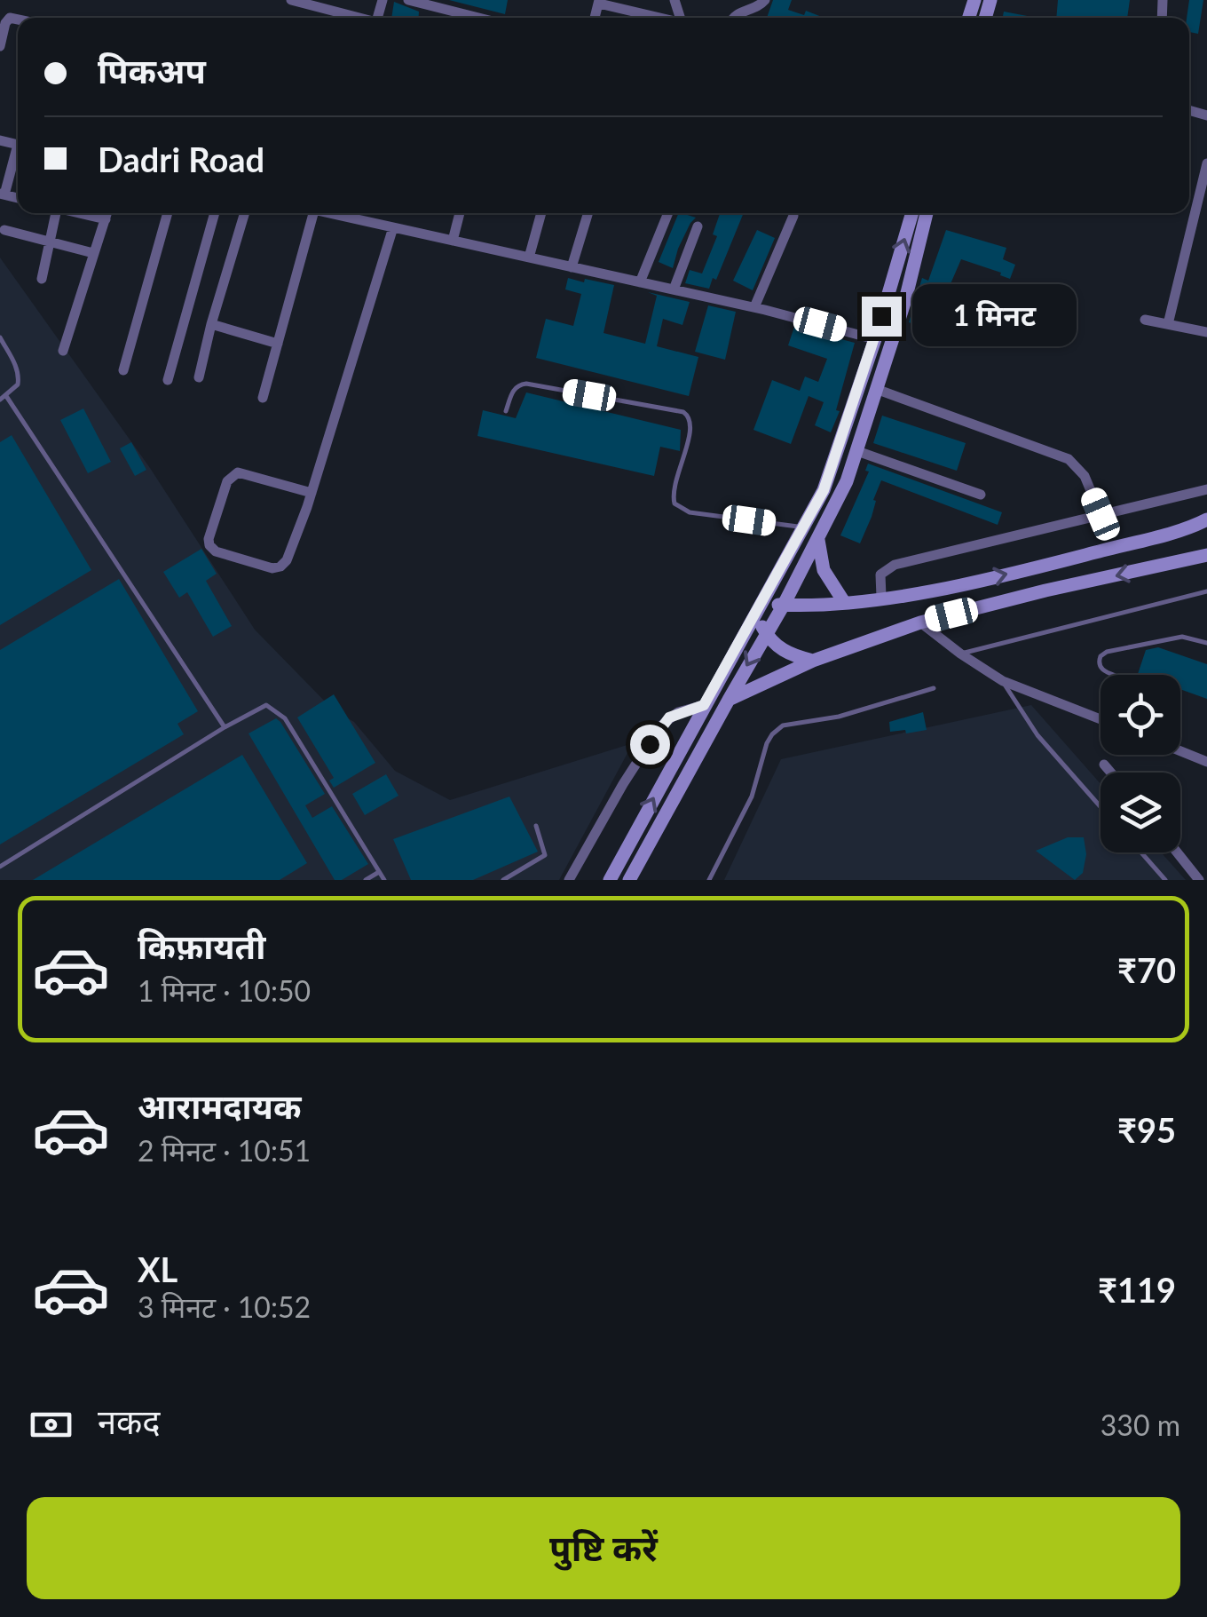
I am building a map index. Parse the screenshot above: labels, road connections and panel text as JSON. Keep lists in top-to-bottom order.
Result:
{
  "page": {
    "banner": ["पिकअप", "Dadri Road"],
    "bubble": "1 मिनट",
    "list": [
      {
        "name": "किफ़ायती",
        "note": "1 मिनट · 10:50",
        "value": "₹70"
      },
      {
        "name": "आरामदायक",
        "note": "2 मिनट · 10:51",
        "value": "₹95"
      },
      {
        "name": "XL",
        "note": "3 मिनट · 10:52",
        "value": "₹119"
      }
    ],
    "pay": ["नकद", "330 m"],
    "buttons": "पुष्टि करें"
  }
}
